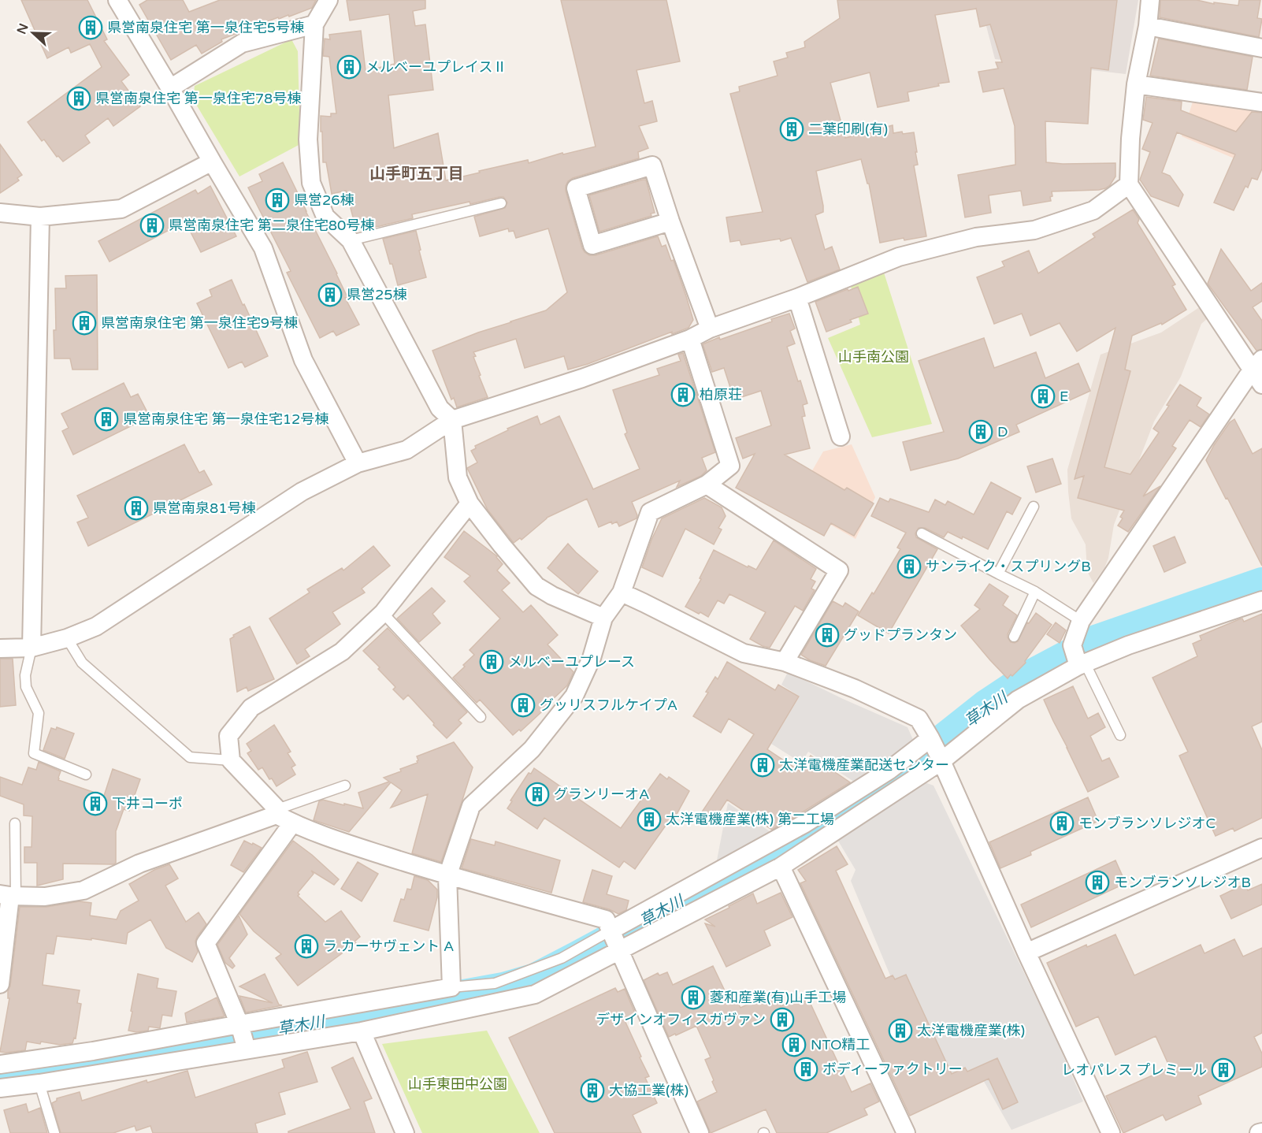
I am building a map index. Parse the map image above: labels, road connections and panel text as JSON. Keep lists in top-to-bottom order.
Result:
{
  "districts": ["山手町五丁目"],
  "water": ["草木川"],
  "parks": ["山手南公園", "山手東田中公園"],
  "places": {
    "building": [
      "県営南泉住宅 第一泉住宅5号棟",
      "メルベーユプレイスⅡ",
      "県営南泉住宅 第一泉住宅78号棟",
      "二葉印刷(有)",
      "県営26棟",
      "県営南泉住宅 第二泉住宅80号棟",
      "県営25棟",
      "県営南泉住宅 第一泉住宅9号棟",
      "柏原荘",
      "E",
      "県営南泉住宅 第一泉住宅12号棟",
      "D",
      "県営南泉81号棟",
      "サンライク・スプリングB",
      "グッドプランタン",
      "メルベーユプレース",
      "グッリスフルケイプA",
      "太洋電機産業配送センター",
      "グランリーオA",
      "下井コーポ",
      "太洋電機産業(株) 第二工場",
      "モンブランソレジオC",
      "モンブランソレジオB",
      "ラ.カーサヴェント A",
      "菱和産業(有)山手工場",
      "デザインオフィスガヴァン",
      "太洋電機産業(株)",
      "NTO精工",
      "ボディーファクトリー",
      "レオパレス プレミール",
      "大協工業(株)"
    ]
  },
  "north": "left"
}
